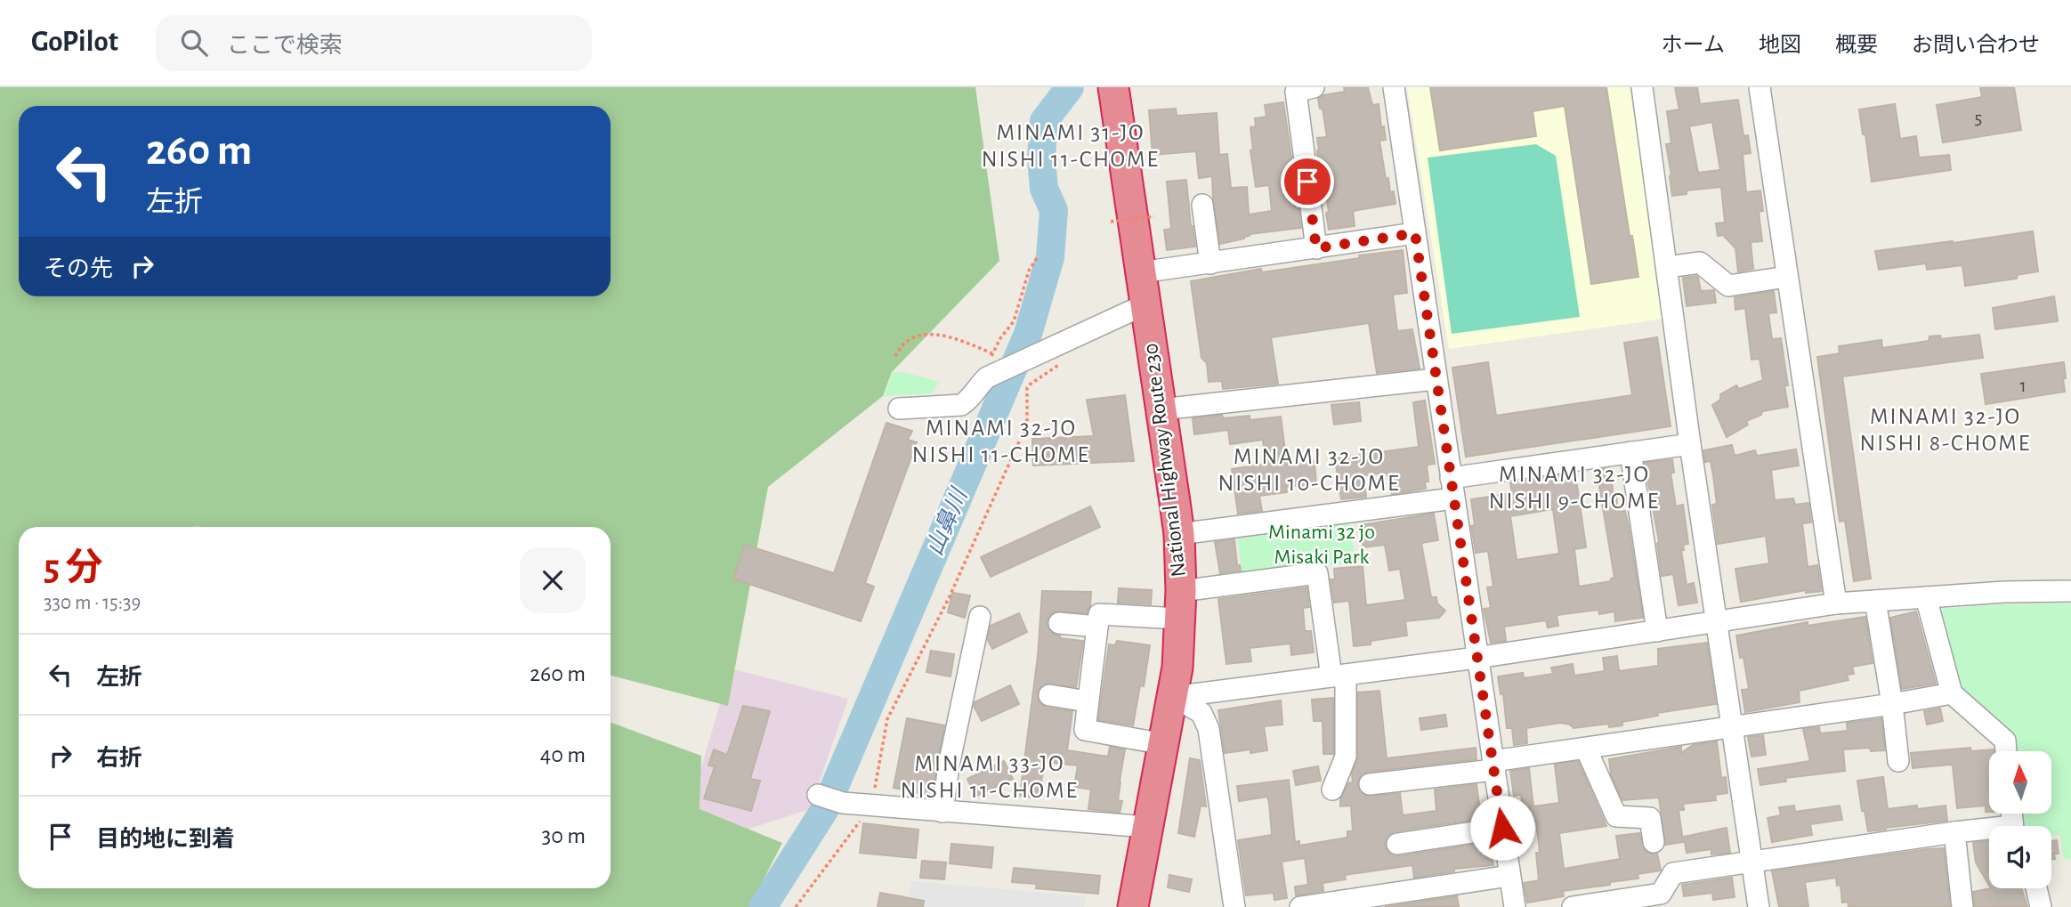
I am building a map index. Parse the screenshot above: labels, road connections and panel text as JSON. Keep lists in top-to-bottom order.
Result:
{
  "streets": {
    "highway": ["National Highway Route 230"]
  },
  "districts": [
    "MINAMI 31-JO NISHI 11-CHOME",
    "MINAMI 32-JO NISHI 8-CHOME",
    "MINAMI 32-JO NISHI 11-CHOME",
    "MINAMI 32-JO NISHI 10-CHOME",
    "MINAMI 32-JO NISHI 9-CHOME",
    "MINAMI 33-JO NISHI 11-CHOME"
  ],
  "water": ["山鼻川"],
  "parks": ["Minami 32 jo Misaki Park"],
  "house_numbers": ["5", "1"],
  "north": "top",
  "page": {
    "header": "GoPilot",
    "search": "ここで検索",
    "nav": [
      "ホーム",
      "地図",
      "概要",
      "お問い合わせ"
    ],
    "turn": ["260 m", "左折"],
    "then": "その先",
    "heading": ["5 分", "330 m · 15:39"],
    "list": [
      {
        "name": "左折",
        "value": "260 m"
      },
      {
        "name": "右折",
        "value": "40 m"
      },
      {
        "name": "目的地に到着",
        "value": "30 m"
      }
    ]
  }
}
